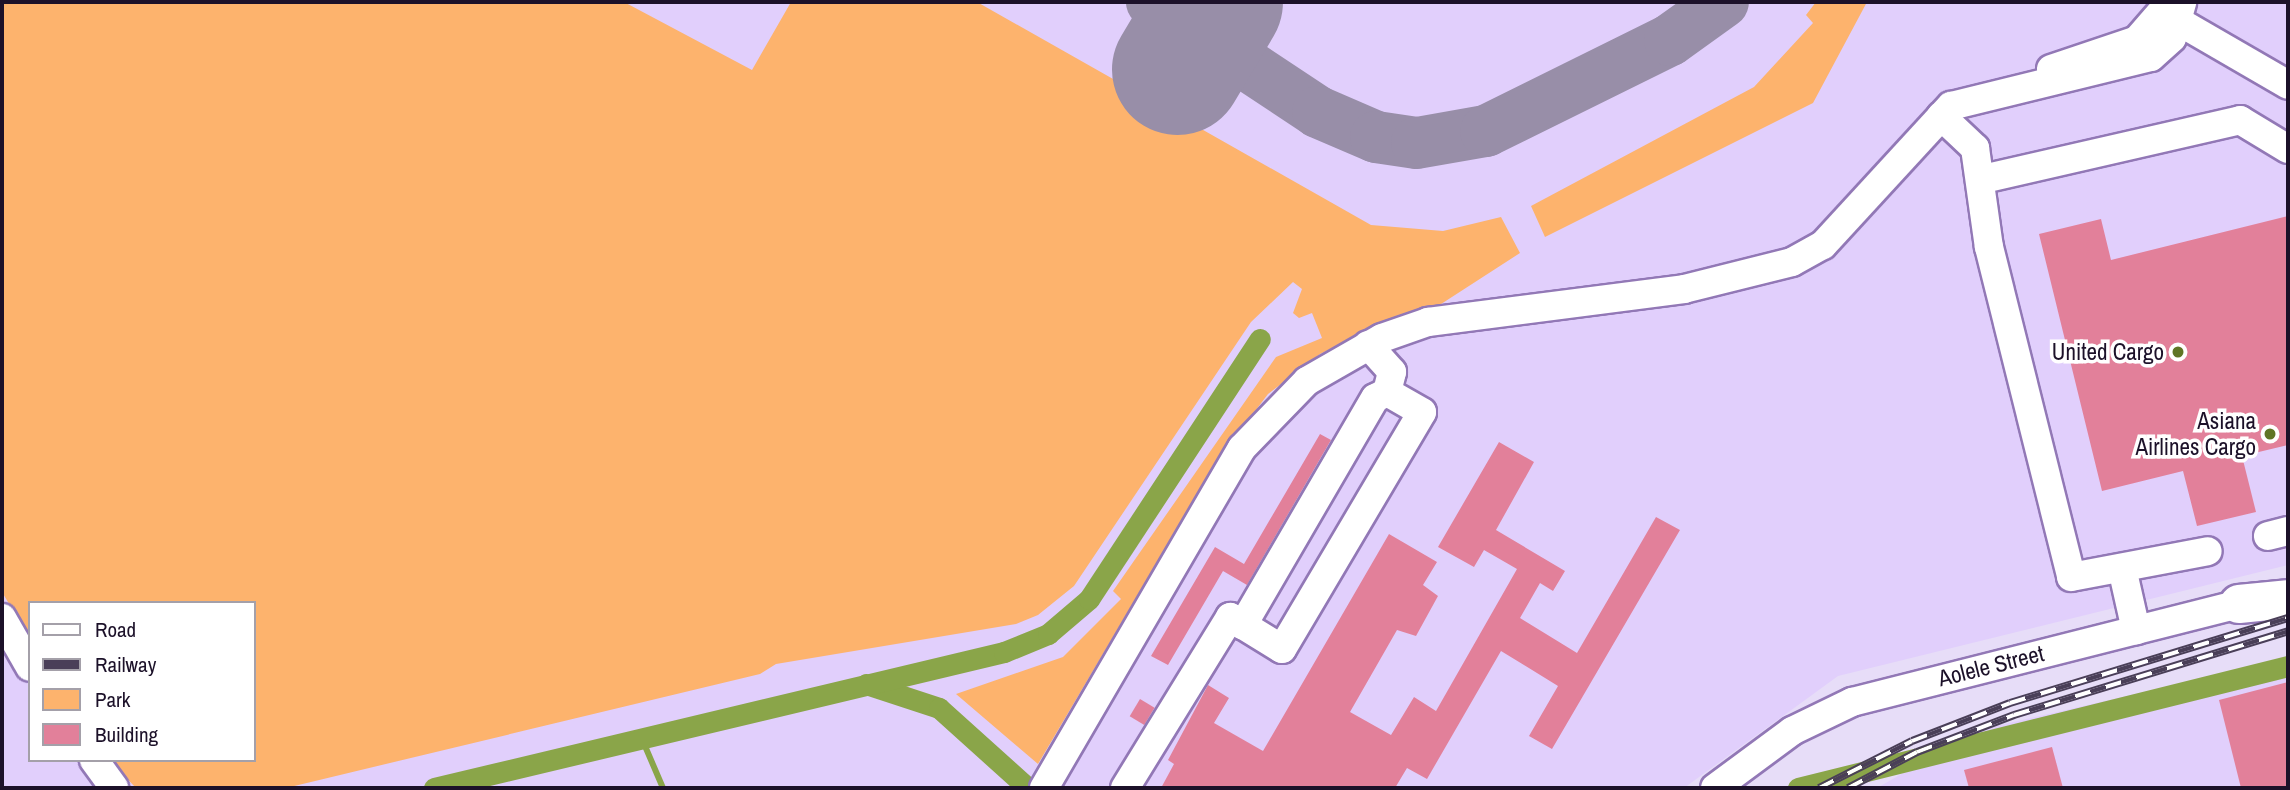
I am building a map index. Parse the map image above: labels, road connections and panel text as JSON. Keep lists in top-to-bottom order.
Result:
{
  "streets": {
    "street": ["Aolele Street"]
  },
  "places": ["United Cargo", "Asiana Airlines Cargo"],
  "legend": [
    "Road",
    "Railway",
    "Park",
    "Building"
  ]
}
